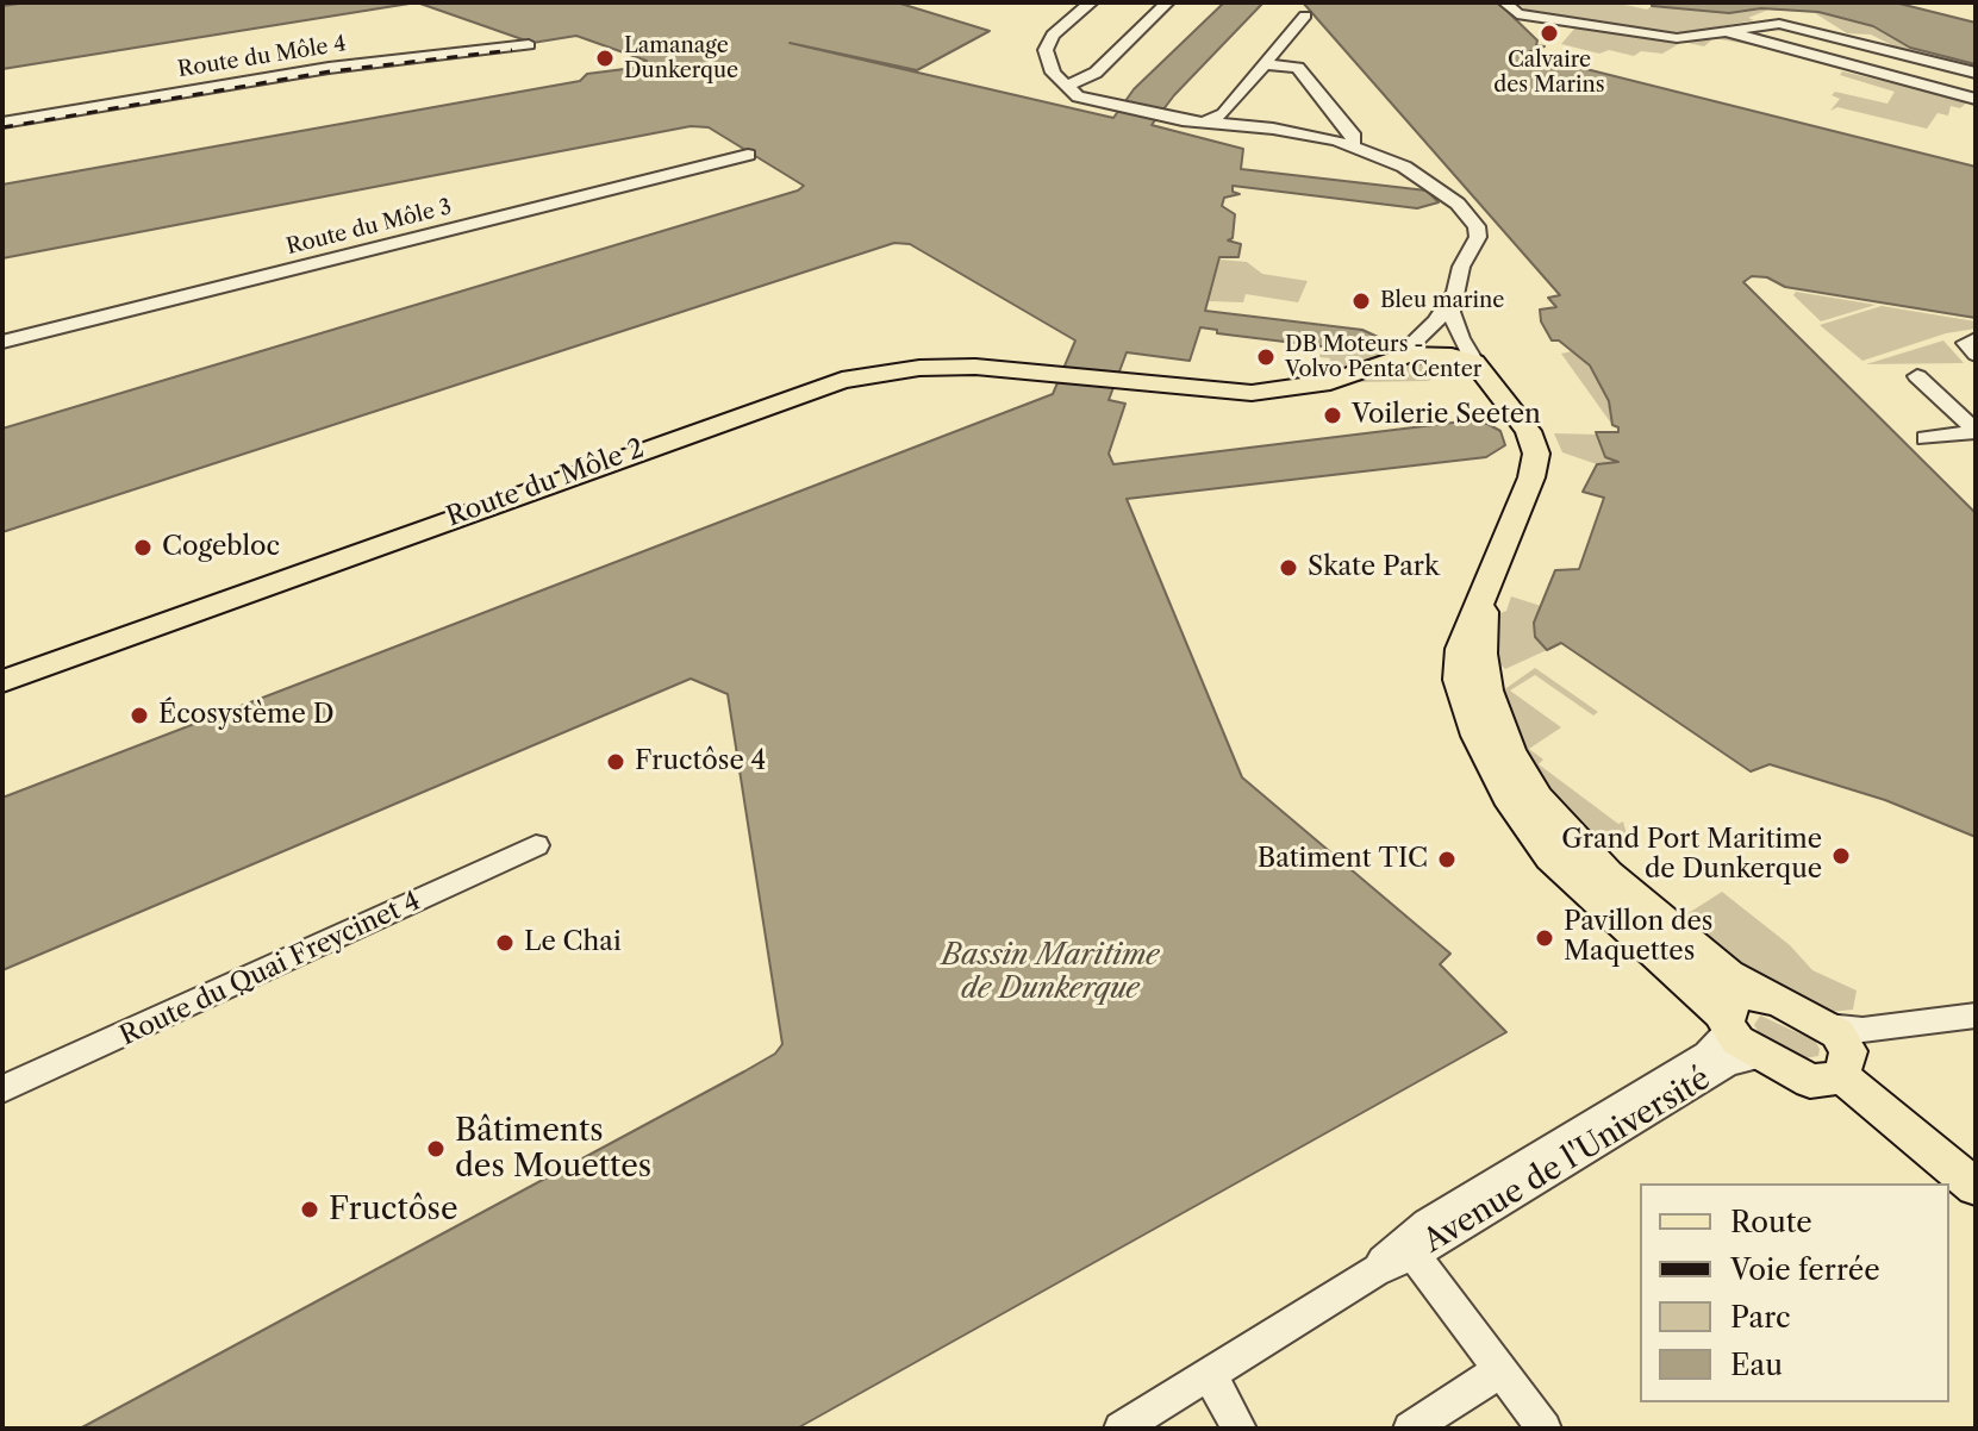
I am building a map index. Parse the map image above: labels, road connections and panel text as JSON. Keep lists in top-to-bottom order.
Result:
{
  "streets": {
    "main road": ["Route du Môle 2"],
    "street": [
      "Route du Môle 4",
      "Route du Môle 3",
      "Route du Quai Freycinet 4",
      "Avenue de l'Université"
    ]
  },
  "water": ["Bassin Maritime de Dunkerque"],
  "places": [
    "Calvaire des Marins",
    "Lamanage Dunkerque",
    "Bleu marine",
    "DB Moteurs - Volvo Penta Center",
    "Voilerie Seeten",
    "Cogebloc",
    "Skate Park",
    "Écosystème D",
    "Fructôse 4",
    "Grand Port Maritime de Dunkerque",
    "Batiment TIC",
    "Pavillon des Maquettes",
    "Le Chai",
    "Bâtiments des Mouettes",
    "Fructôse"
  ],
  "legend": [
    "Route",
    "Voie ferrée",
    "Parc",
    "Eau"
  ]
}
